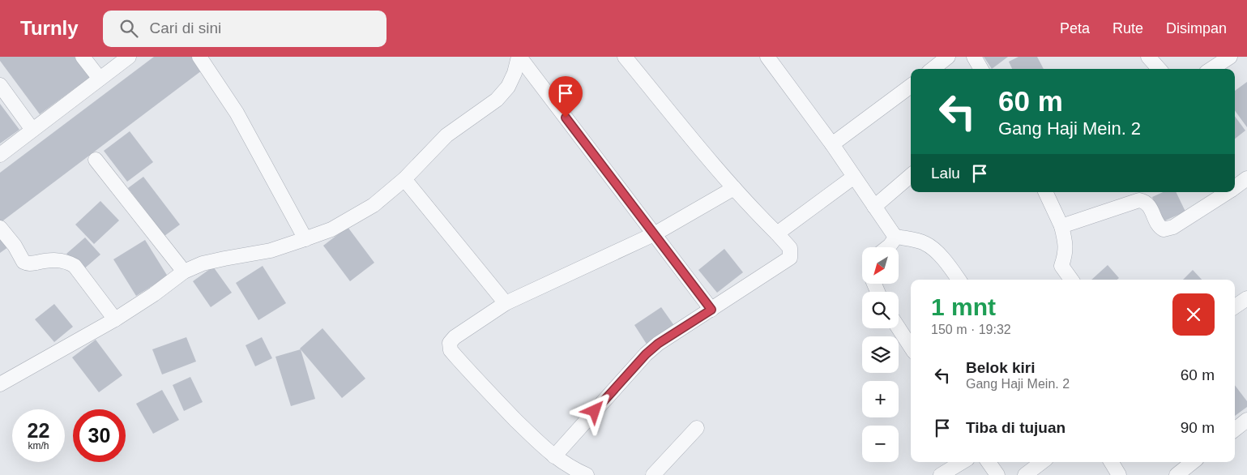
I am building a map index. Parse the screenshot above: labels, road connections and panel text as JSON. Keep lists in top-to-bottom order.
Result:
{
  "north": "bottom left",
  "page": {
    "header": "Turnly",
    "search": "Cari di sini",
    "nav": ["Peta", "Rute", "Disimpan"],
    "turn": ["60 m", "Gang Haji Mein. 2"],
    "then": "Lalu",
    "map_buttons": ["+", "−"],
    "heading": ["1 mnt", "150 m · 19:32"],
    "list": [
      {
        "name": "Belok kiri",
        "note": "Gang Haji Mein. 2",
        "value": "60 m"
      },
      {
        "name": "Tiba di tujuan",
        "value": "90 m"
      }
    ],
    "speed": "22 km/h",
    "limit": "30"
  }
}
